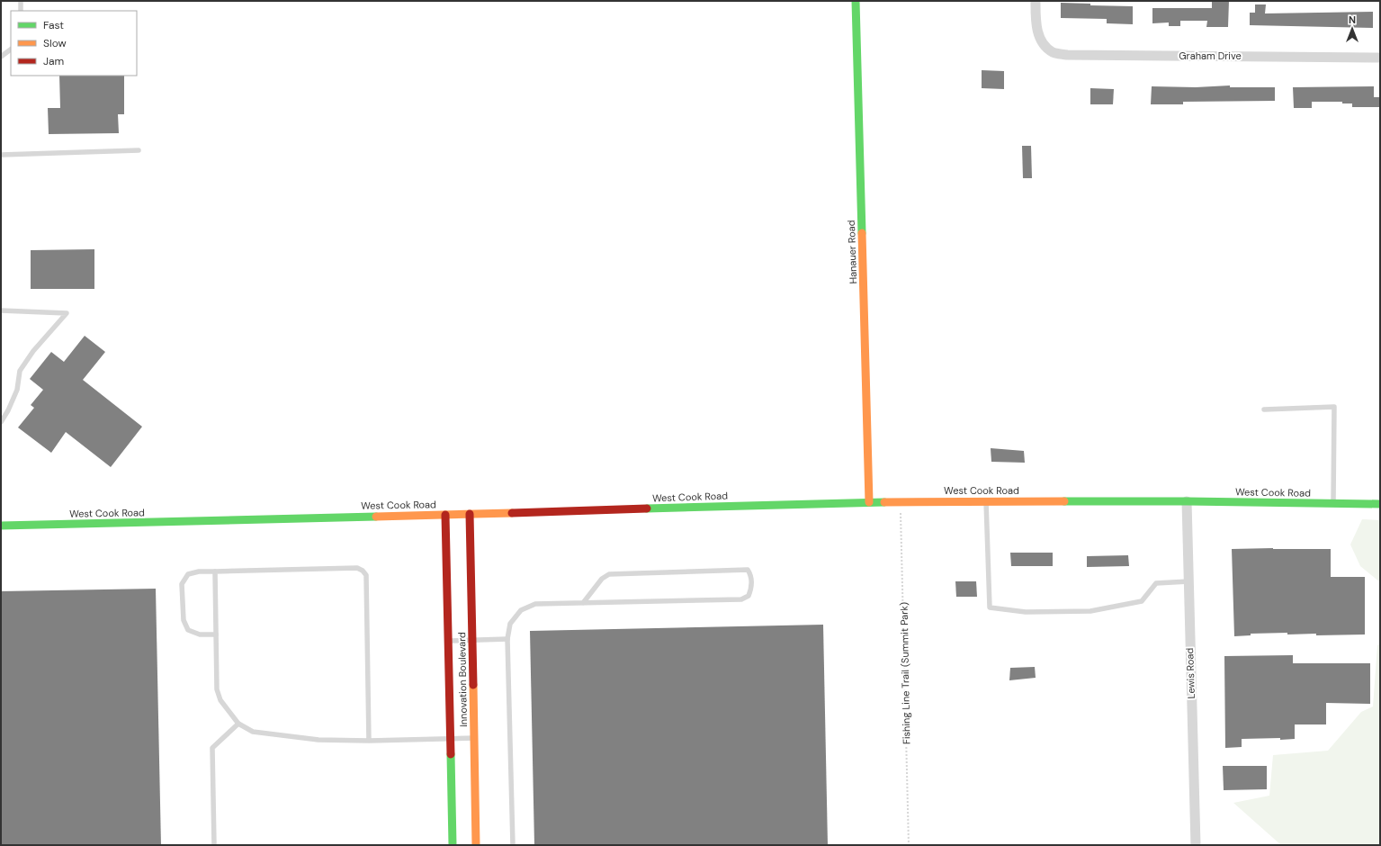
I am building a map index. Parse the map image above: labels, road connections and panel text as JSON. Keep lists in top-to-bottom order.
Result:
{
  "streets": {
    "main road": ["Hanauer Road", "West Cook Road", "Innovation Boulevard"],
    "street": ["Graham Drive", "Lewis Road"],
    "path": ["Fishing Line Trail (Summit Park)"]
  },
  "crossings": [
    ["Hanauer Road", "West Cook Road"],
    ["West Cook Road", "Fishing Line Trail (Summit Park)"],
    ["West Cook Road", "Lewis Road"],
    ["West Cook Road", "Innovation Boulevard"]
  ],
  "legend": ["Fast", "Slow", "Jam"],
  "north": "top"
}
